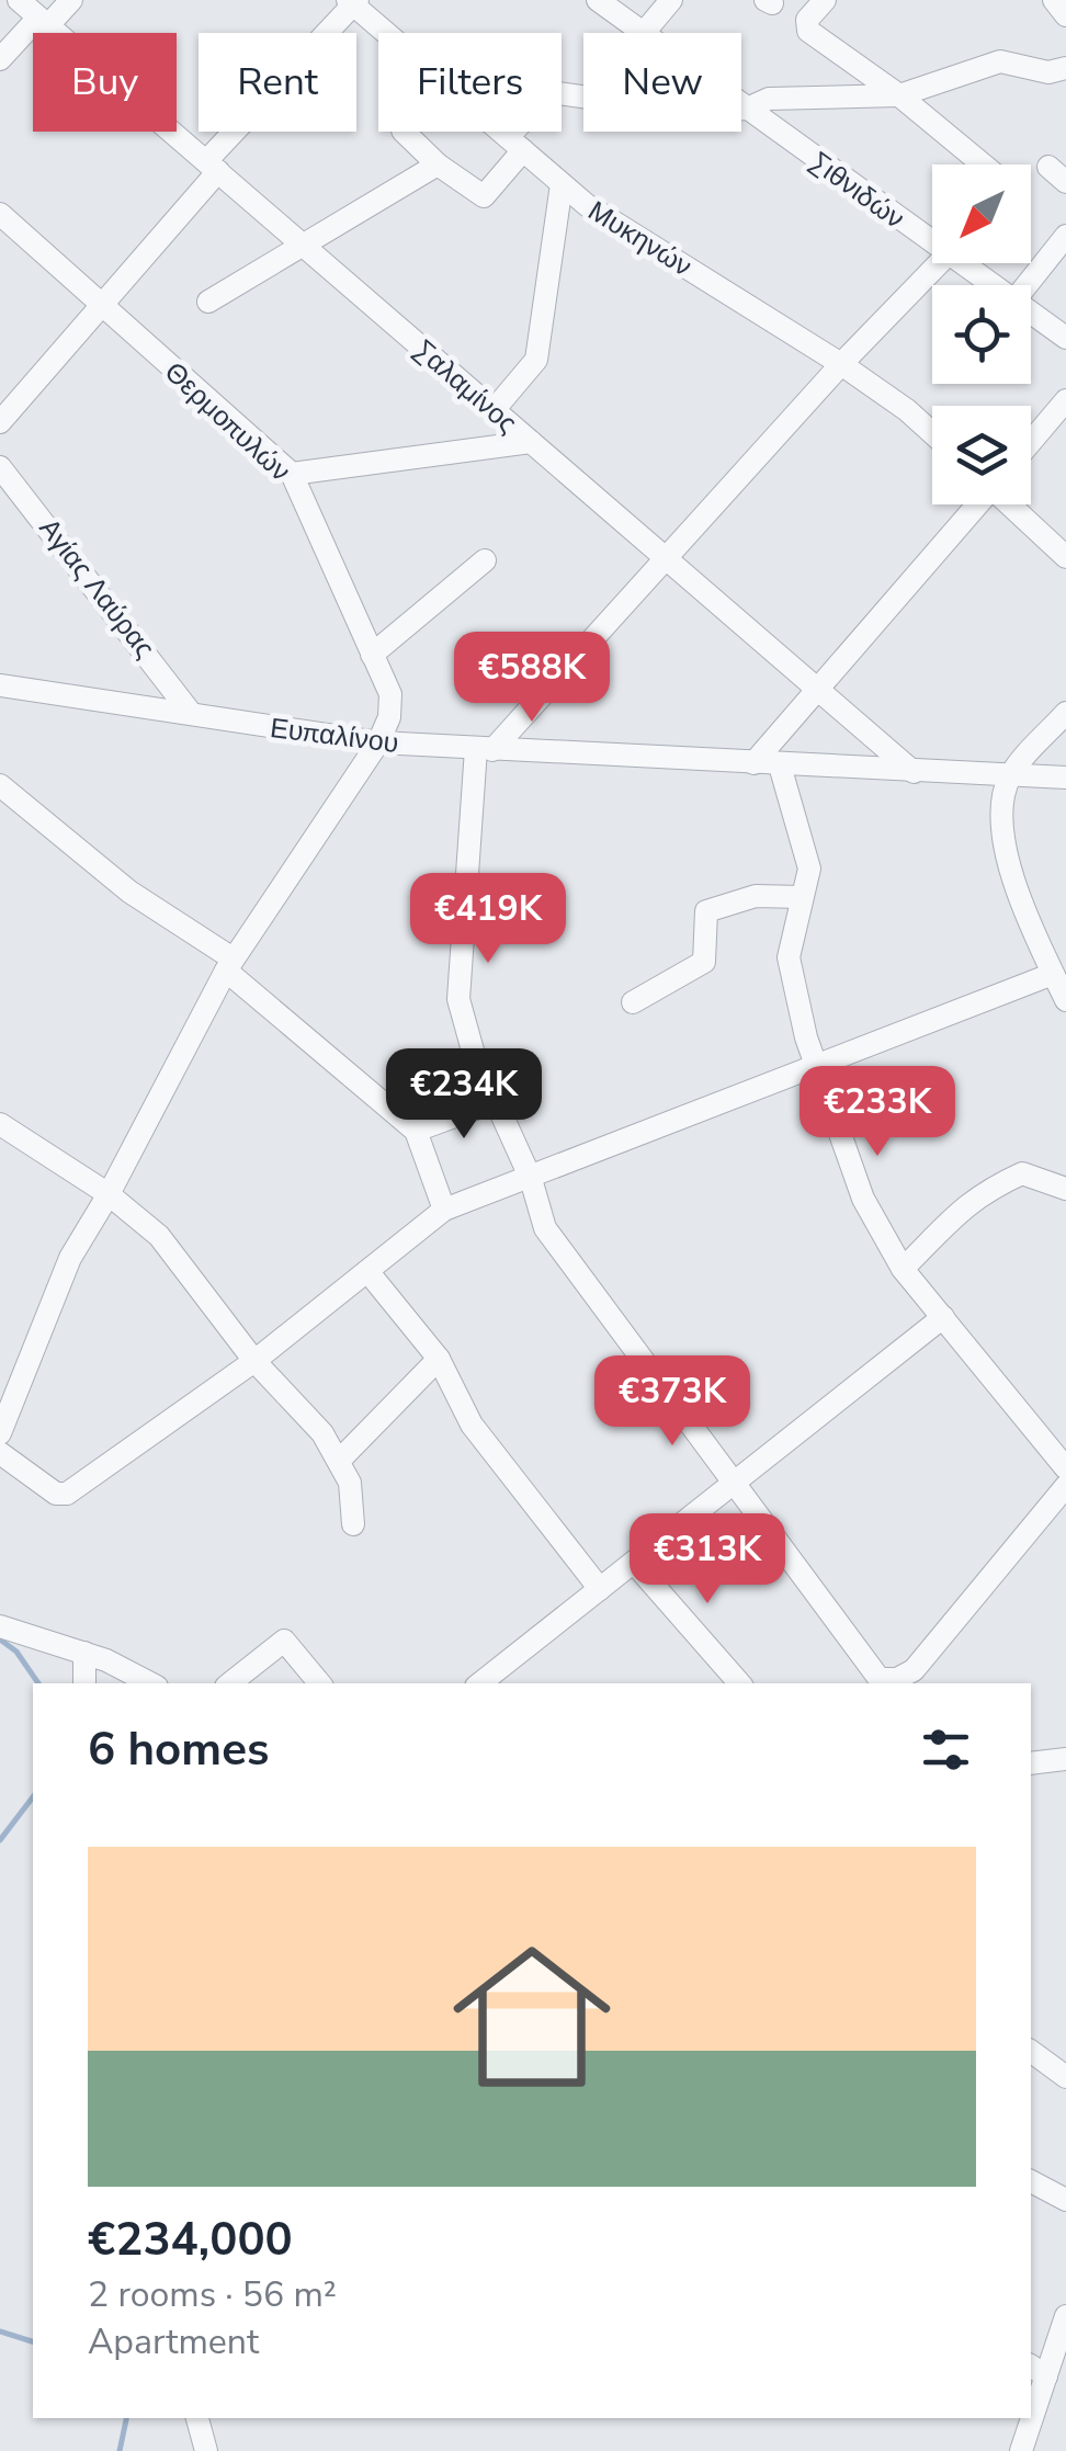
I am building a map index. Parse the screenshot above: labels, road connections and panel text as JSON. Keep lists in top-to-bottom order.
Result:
{
  "streets": {
    "street": [
      "Σιθνιδών",
      "Μυκηνών",
      "Σαλαμίνος",
      "Θερμοπυλών",
      "Αγίας Λαύρας",
      "Ευπαλίνου"
    ]
  },
  "crossings": [
    ["Σαλαμίνος", "Ευπαλίνου"],
    ["Θερμοπυλών", "Ευπαλίνου"],
    ["Αγίας Λαύρας", "Ευπαλίνου"]
  ],
  "north": "bottom left",
  "page": {
    "chip": [
      "Buy",
      "Rent",
      "Filters",
      "New"
    ],
    "price": [
      "€588K",
      "€419K",
      "€234K",
      "€233K",
      "€373K",
      "€313K"
    ],
    "heading": "6 homes",
    "list": [
      {
        "name": "€234,000",
        "note": "2 rooms · 56 m² · Apartment"
      }
    ]
  }
}
